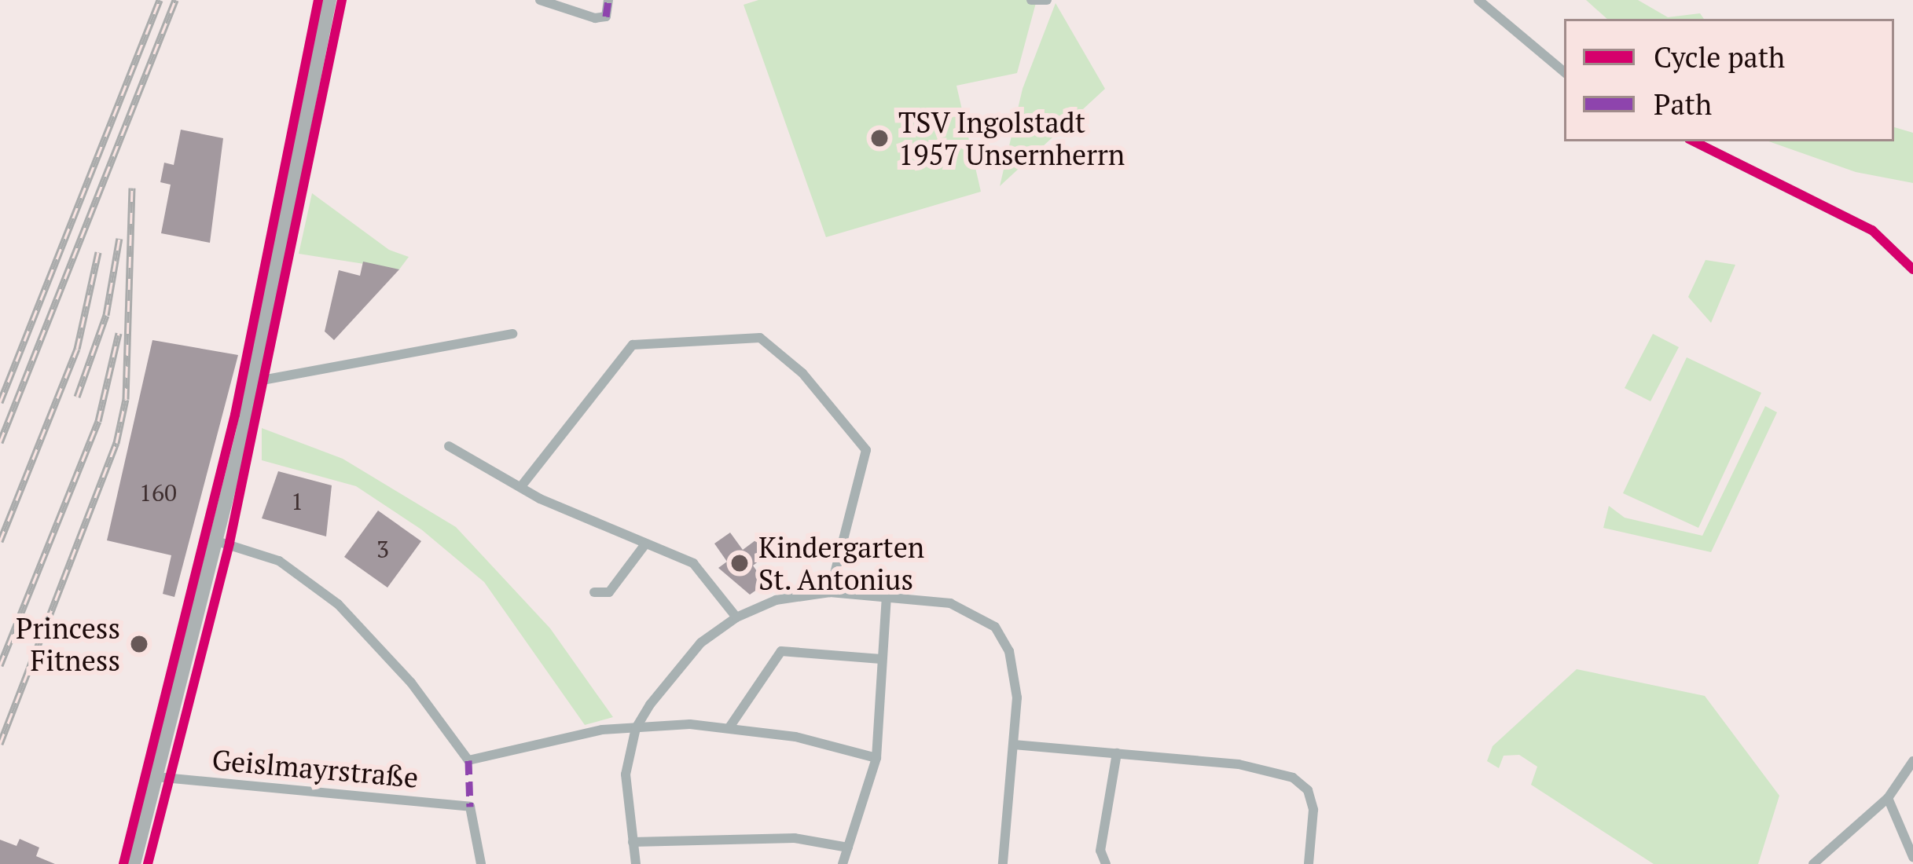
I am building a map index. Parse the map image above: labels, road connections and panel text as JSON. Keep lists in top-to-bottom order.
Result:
{
  "streets": {
    "street": ["Geislmayrstraße"]
  },
  "places": ["TSV Ingolstadt 1957 Unsernherrn", "Kindergarten St. Antonius", "Princess Fitness"],
  "house_numbers": ["160", "1", "3"],
  "legend": ["Cycle path", "Path"]
}
